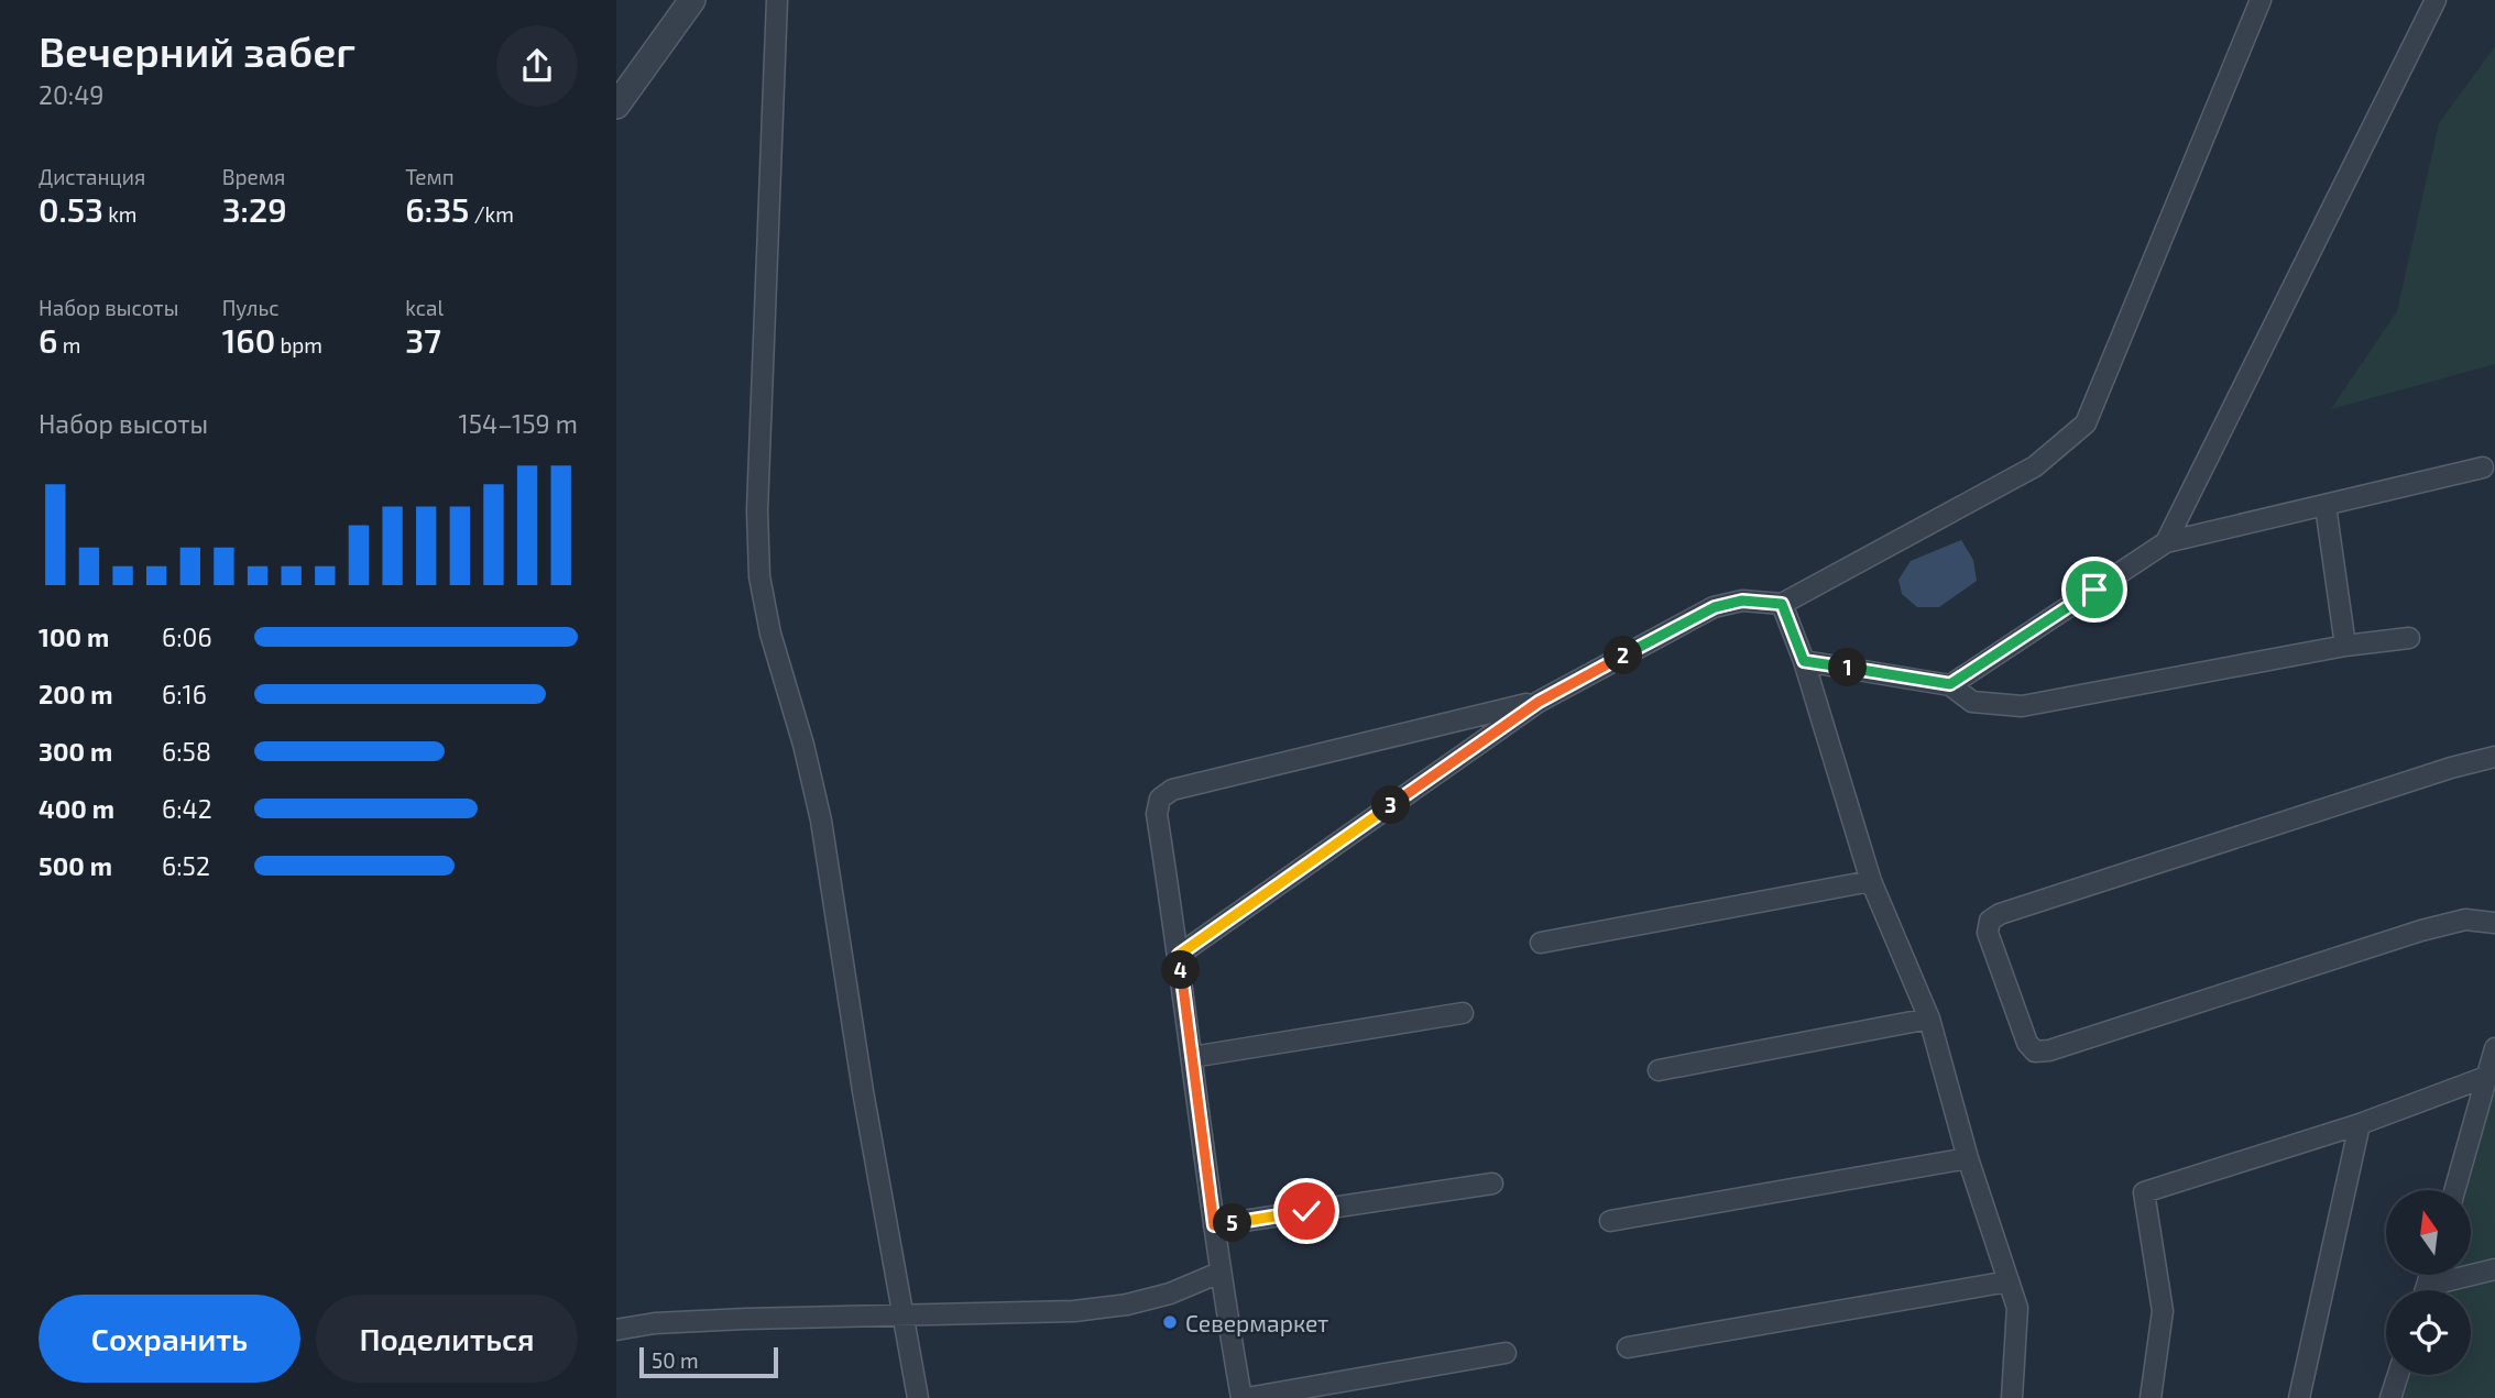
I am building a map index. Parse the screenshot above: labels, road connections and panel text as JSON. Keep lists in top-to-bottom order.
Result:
{
  "places": ["Севермаркет"],
  "scale_bar": "50 m",
  "north": "top",
  "page": {
    "heading": ["Вечерний забег", "20:49"],
    "stats": [
      ["Дистанция", "0.53 km"],
      ["Время", "3:29"],
      ["Темп", "6:35 /km"],
      ["Набор высоты", "6 m"],
      ["Пульс", "160 bpm"],
      ["kcal", "37"]
    ],
    "chart": ["Набор высоты", "154–159 m"],
    "list": [
      {
        "name": "100 m",
        "note": "6:06"
      },
      {
        "name": "200 m",
        "note": "6:16"
      },
      {
        "name": "300 m",
        "note": "6:58"
      },
      {
        "name": "400 m",
        "note": "6:42"
      },
      {
        "name": "500 m",
        "note": "6:52"
      }
    ],
    "pins": [
      "2",
      "1",
      "3",
      "4",
      "5"
    ],
    "buttons": ["Сохранить", "Поделиться"],
    "scale": "50 m"
  }
}
